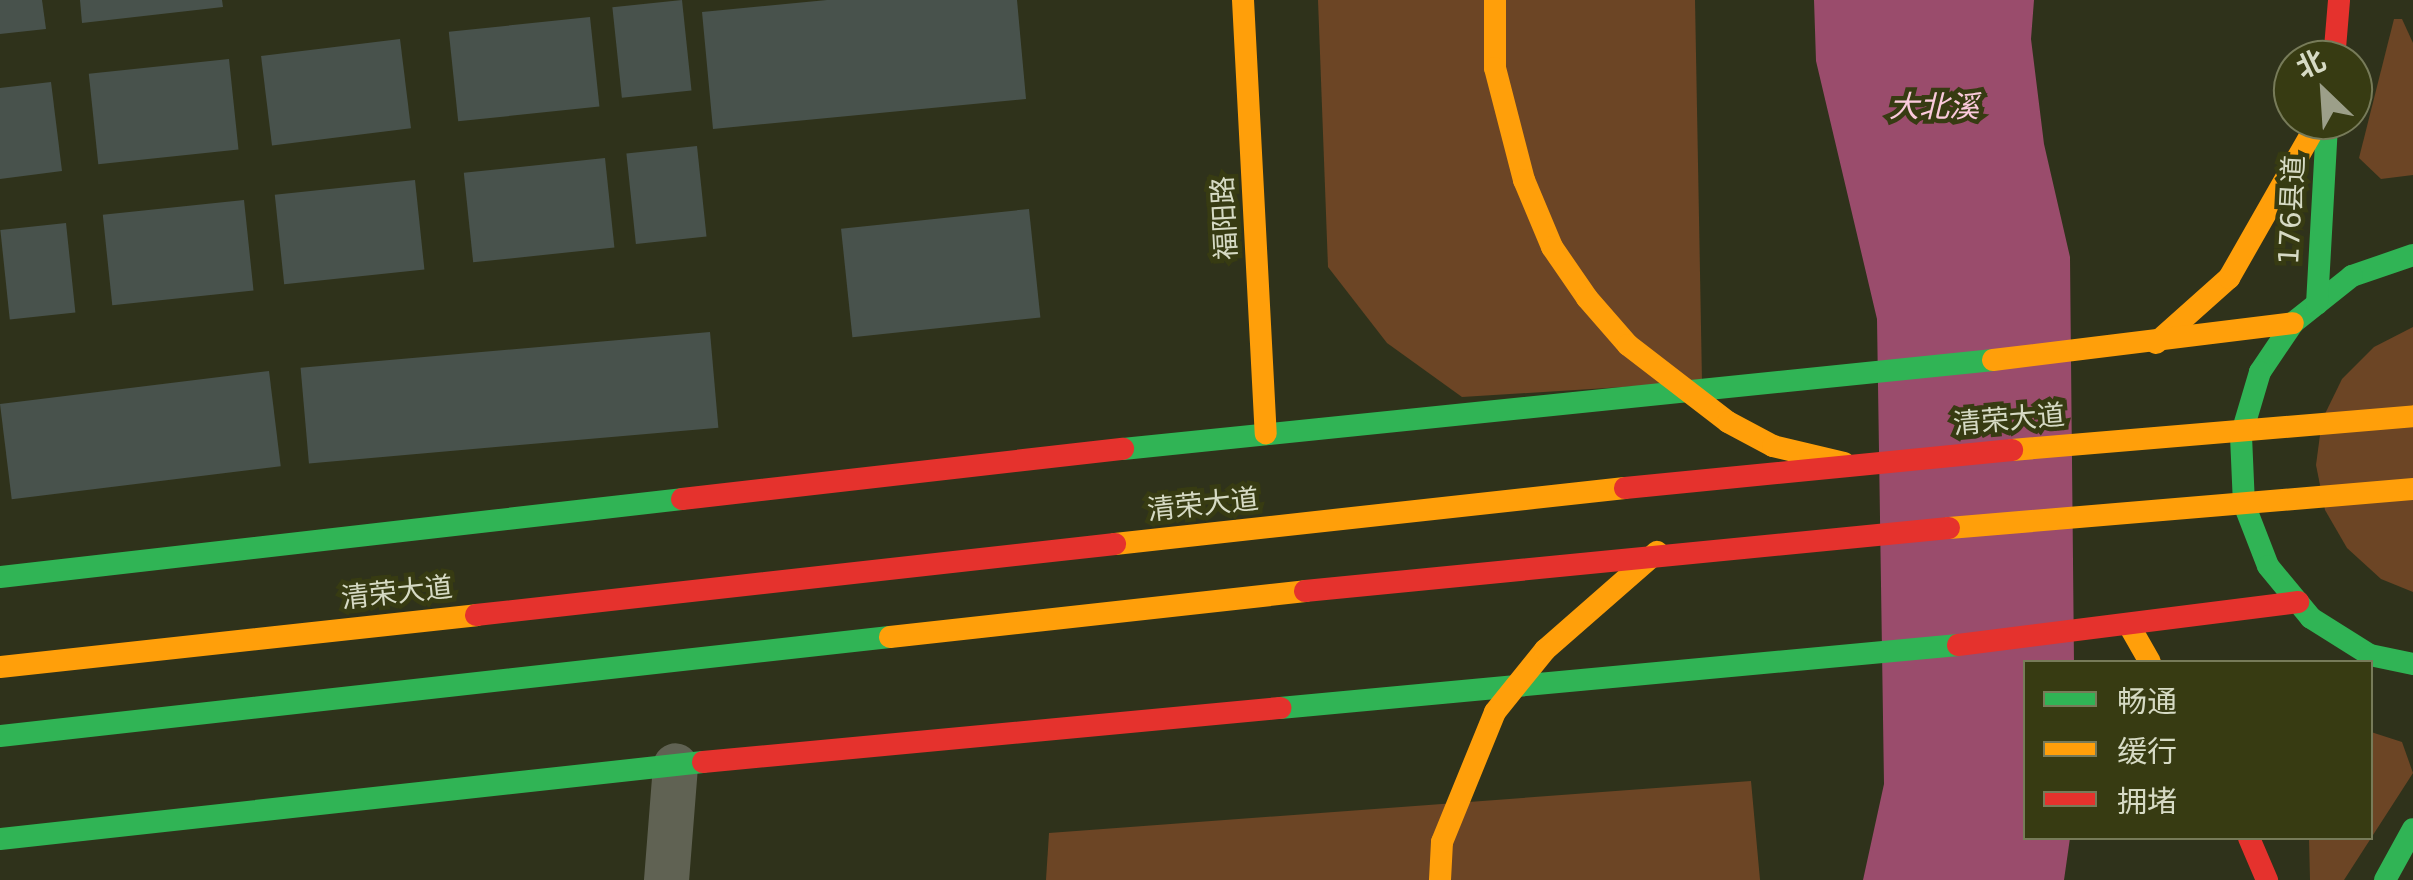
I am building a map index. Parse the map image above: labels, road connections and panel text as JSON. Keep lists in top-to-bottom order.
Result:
{
  "streets": {
    "main road": ["176县道", "福阳路", "清荣大道"]
  },
  "water": ["大北溪"],
  "legend": ["畅通", "缓行", "拥堵"],
  "north": "top left"
}
